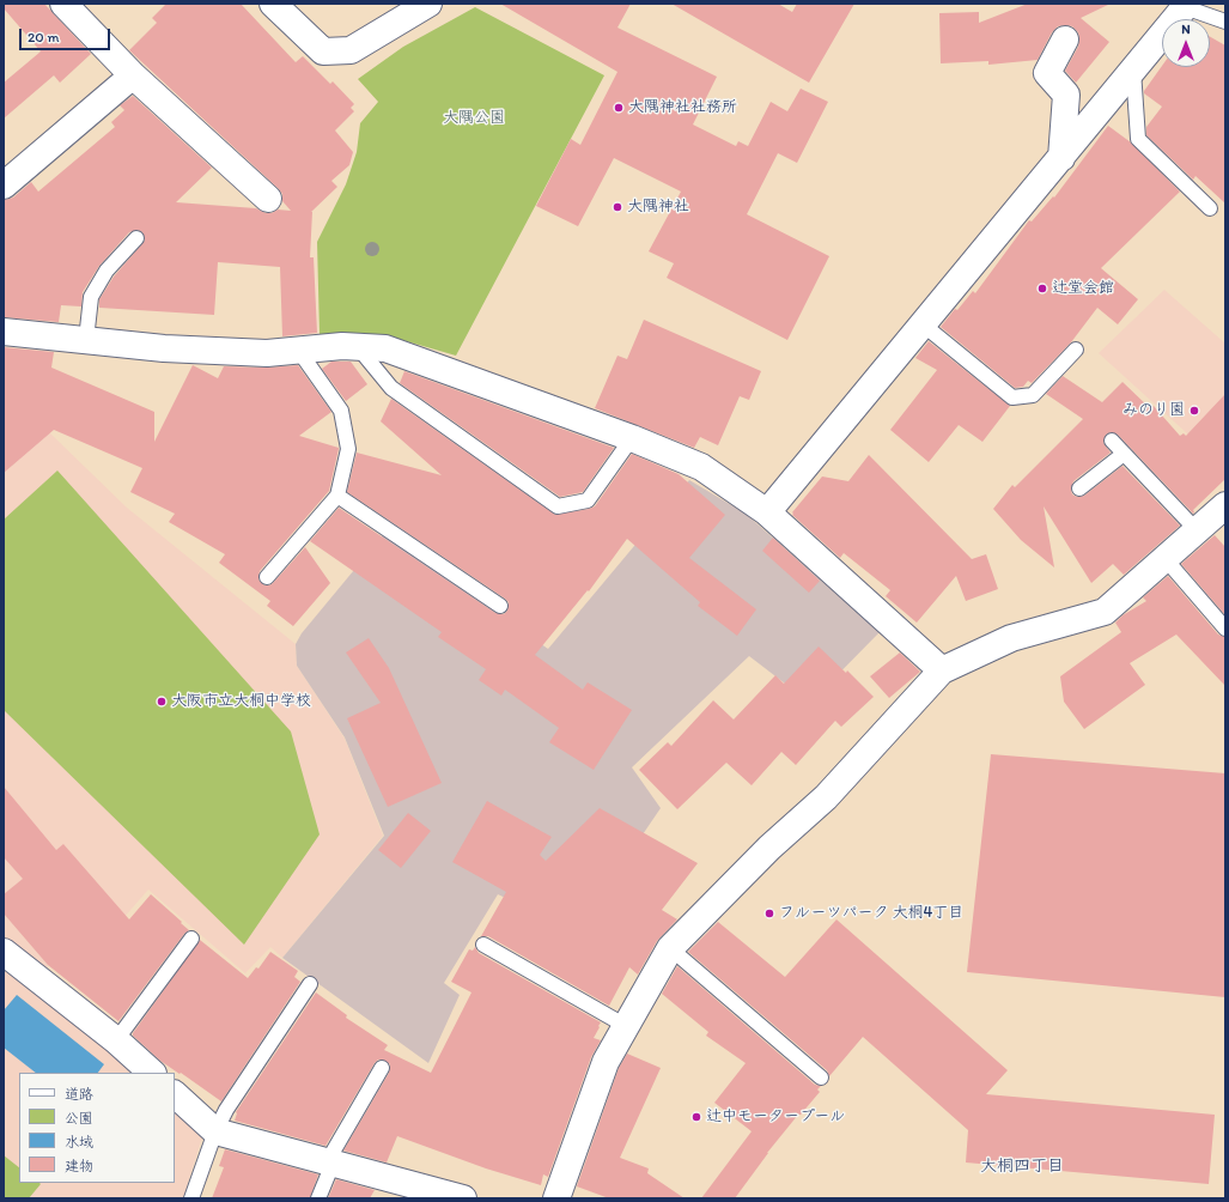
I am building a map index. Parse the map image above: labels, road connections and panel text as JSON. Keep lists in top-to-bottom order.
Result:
{
  "districts": ["大桐四丁目"],
  "parks": ["大隅公園"],
  "places": [
    "大隅神社社務所",
    "大隅神社",
    "辻堂会館",
    "みのり園",
    "大阪市立大桐中学校",
    "フルーツパーク 大桐4丁目",
    "辻中モータープール"
  ],
  "legend": [
    "道路",
    "公園",
    "水域",
    "建物"
  ],
  "scale_bar": "20 m",
  "north": "top"
}
